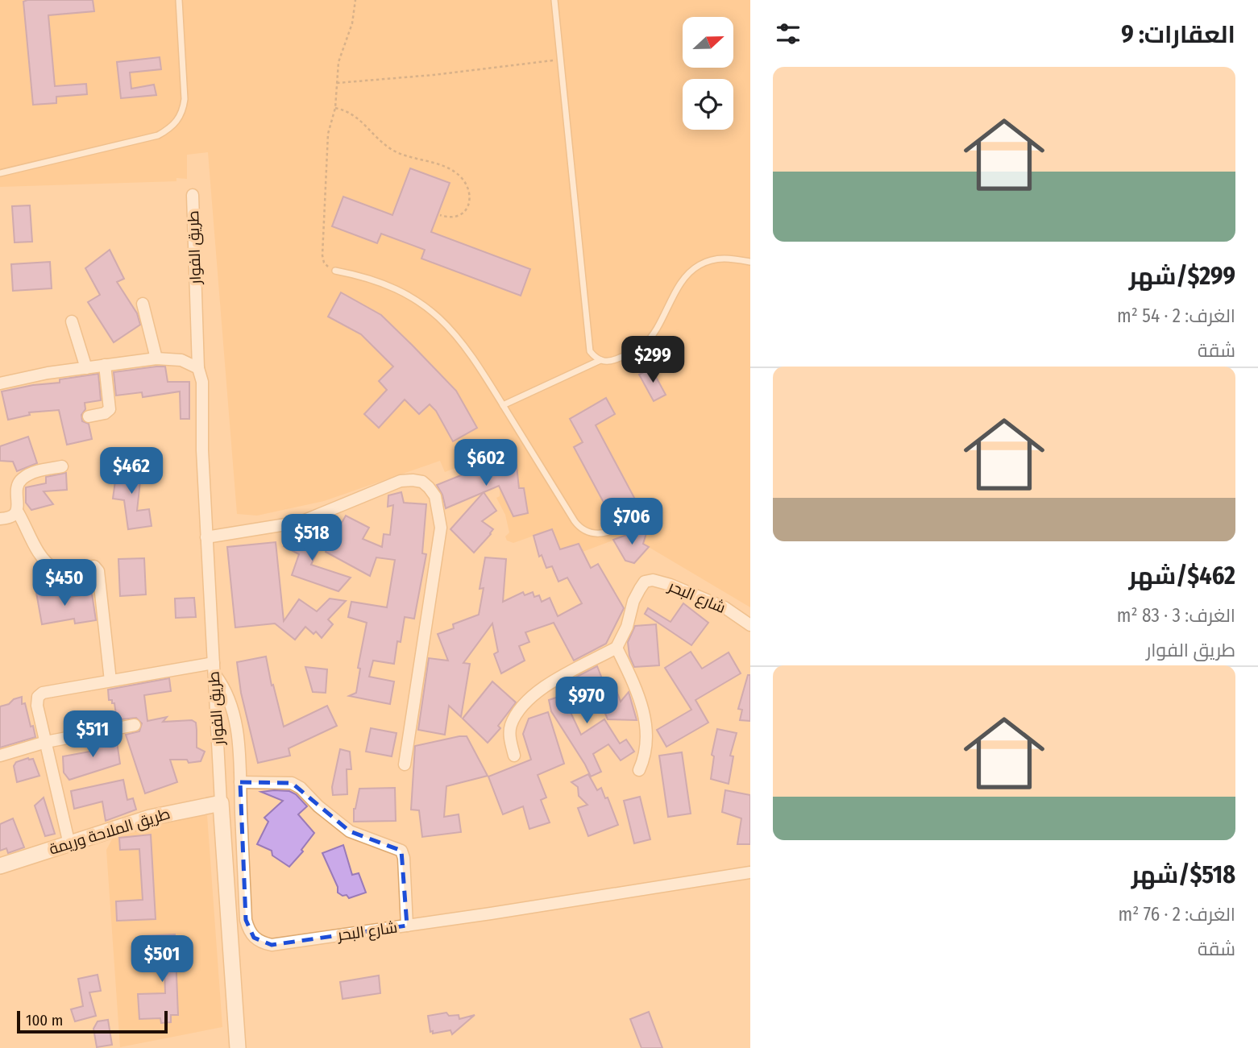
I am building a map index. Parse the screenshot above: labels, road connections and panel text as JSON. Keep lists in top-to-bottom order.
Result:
{
  "streets": {
    "street": ["طريق الفوار", "شارع البحر", "طريق الملاحة وريمة"]
  },
  "crossings": [
    ["طريق الفوار", "شارع البحر"],
    ["طريق الفوار", "طريق الملاحة وريمة"]
  ],
  "scale_bar": "100 m",
  "north": "right",
  "page": {
    "heading": "العقارات: 9",
    "list": [
      {
        "name": "$299/شهر",
        "note": "الغرف: 2 · 54 m² · شقة"
      },
      {
        "name": "$462/شهر",
        "note": "الغرف: 3 · 83 m² · طريق الفوار"
      },
      {
        "name": "$518/شهر",
        "note": "الغرف: 2 · 76 m² · شقة"
      }
    ],
    "price": [
      "$299",
      "$602",
      "$462",
      "$706",
      "$518",
      "$450",
      "$970",
      "$511",
      "$501"
    ],
    "scale": "100 m"
  }
}
